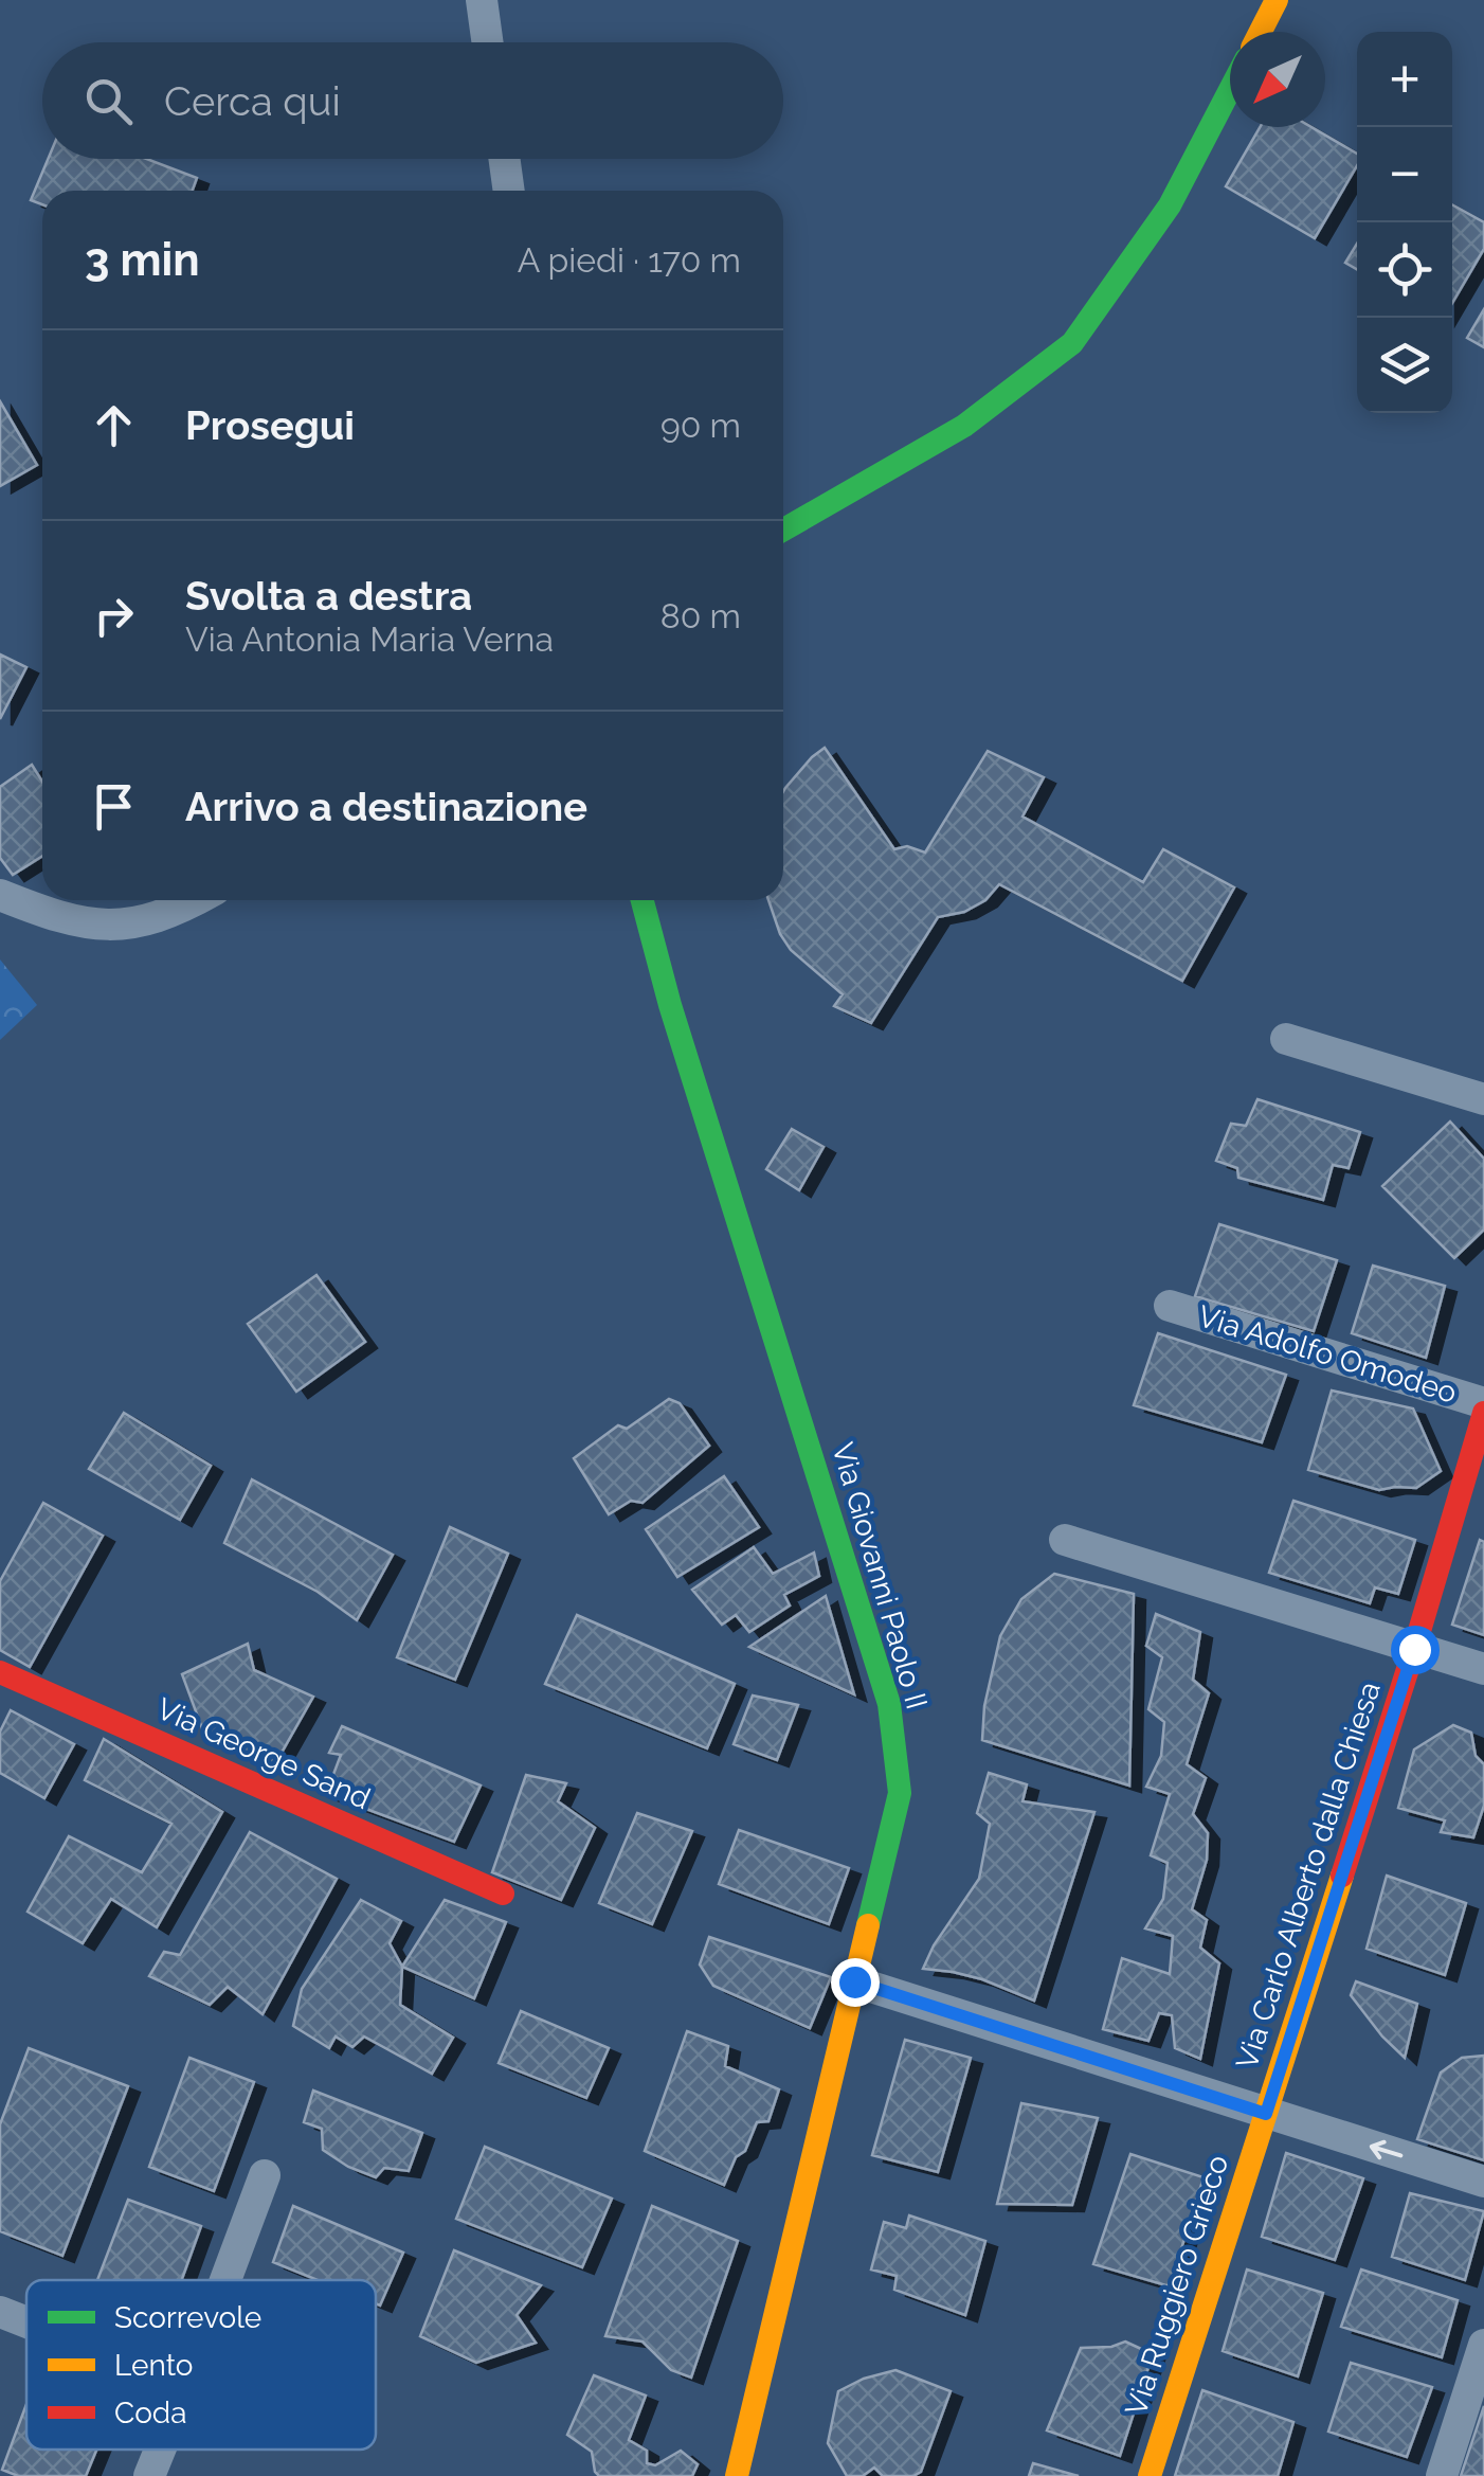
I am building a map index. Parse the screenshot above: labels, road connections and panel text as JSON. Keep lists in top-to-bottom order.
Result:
{
  "streets": {
    "street": [
      "Via Adolfo Omodeo",
      "Via Giovanni Paolo II",
      "Via George Sand",
      "Via Carlo Alberto dalla Chiesa",
      "Via Ruggiero Grieco"
    ]
  },
  "crossings": [
    ["Via Carlo Alberto dalla Chiesa", "Via Ruggiero Grieco"]
  ],
  "legend": ["Scorrevole", "Lento", "Coda"],
  "north": "bottom left",
  "page": {
    "map_buttons": ["+", "−"],
    "search": "Cerca qui",
    "heading": ["3 min", "A piedi · 170 m"],
    "list": [
      ["Prosegui", "90 m"],
      ["Svolta a destra", "Via Antonia Maria Verna", "80 m"],
      "Arrivo a destinazione"
    ]
  }
}
